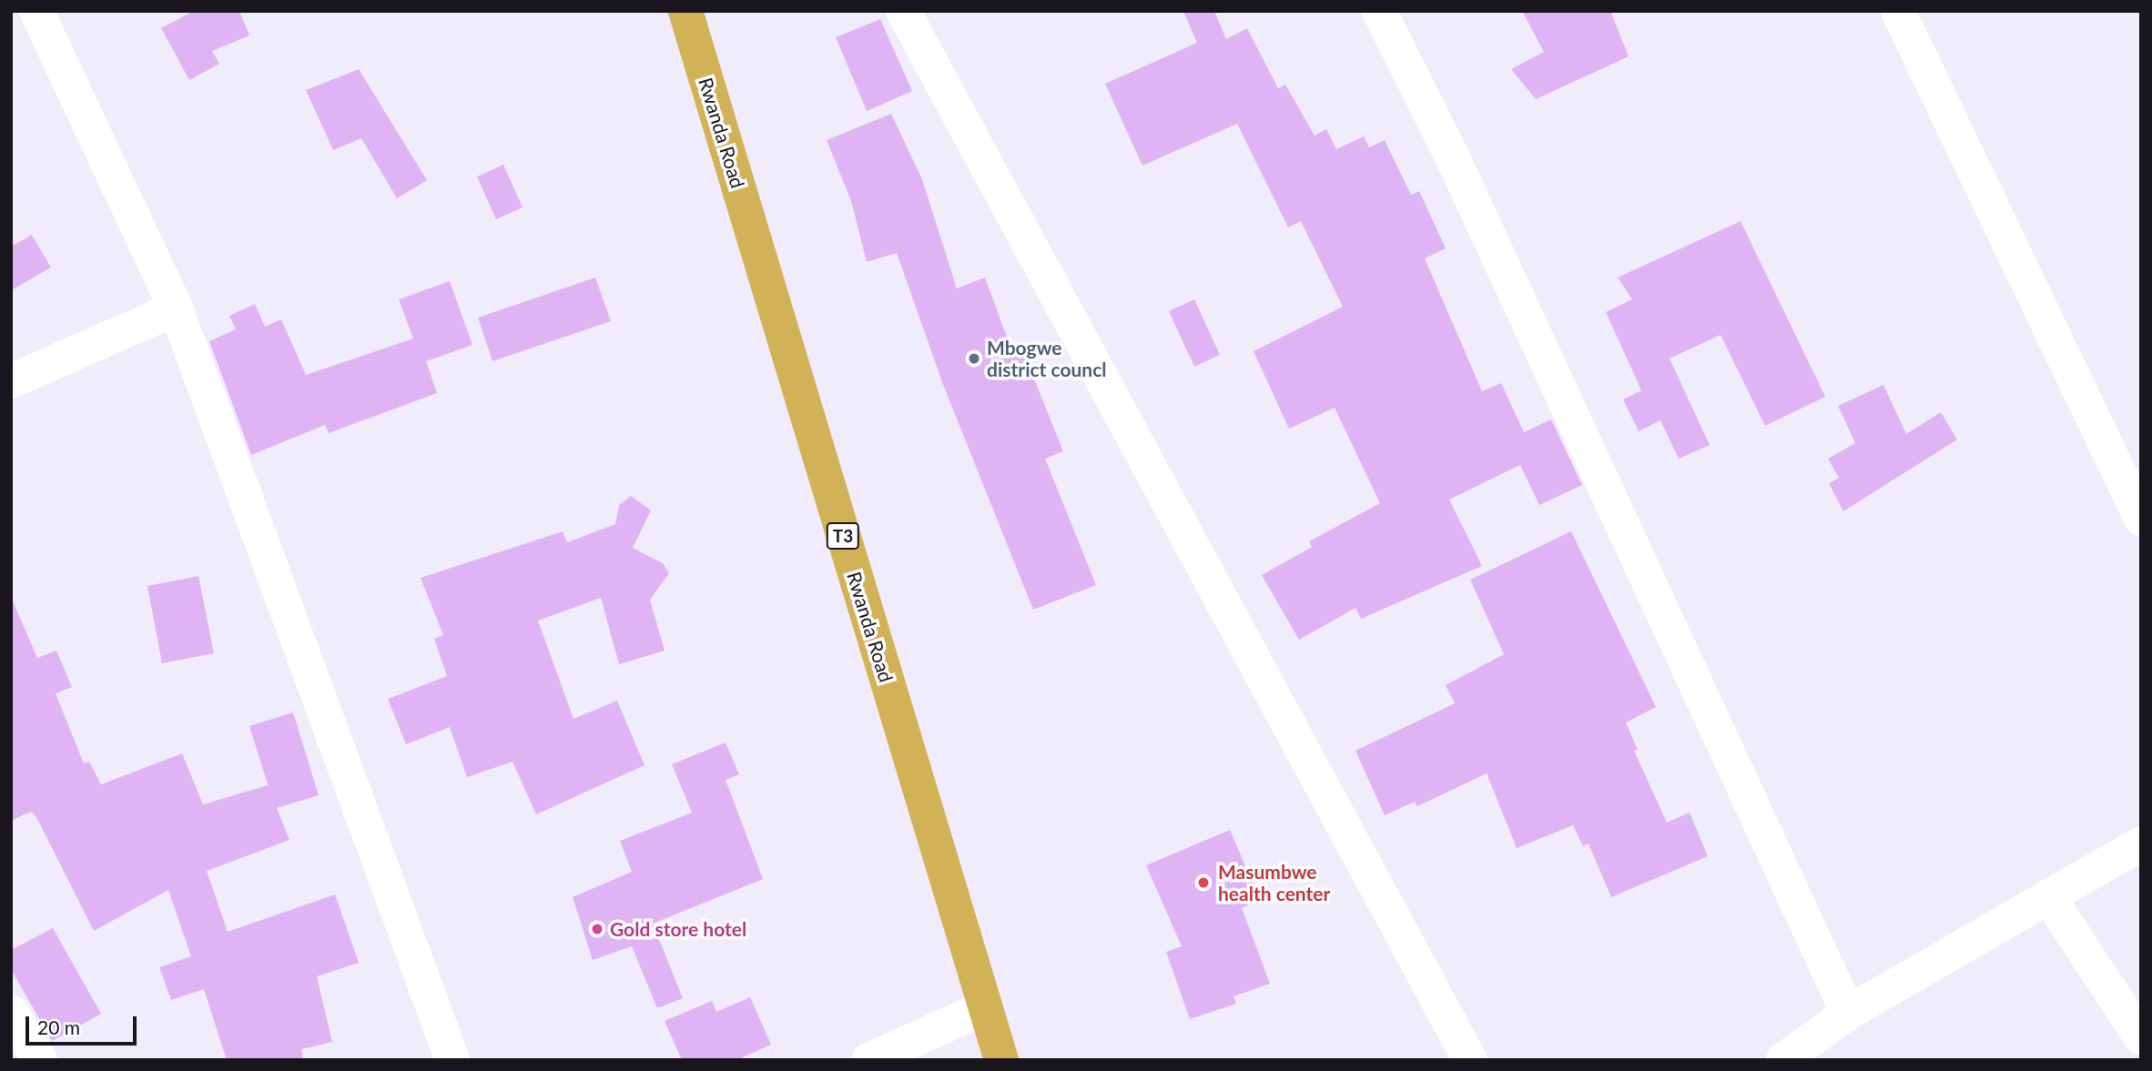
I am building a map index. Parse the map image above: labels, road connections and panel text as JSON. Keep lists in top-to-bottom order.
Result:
{
  "streets": {
    "highway": ["Rwanda Road", "T3"]
  },
  "places": ["Mbogwe district councl", "Masumbwe health center", "Gold store hotel"],
  "scale_bar": "20 m"
}
